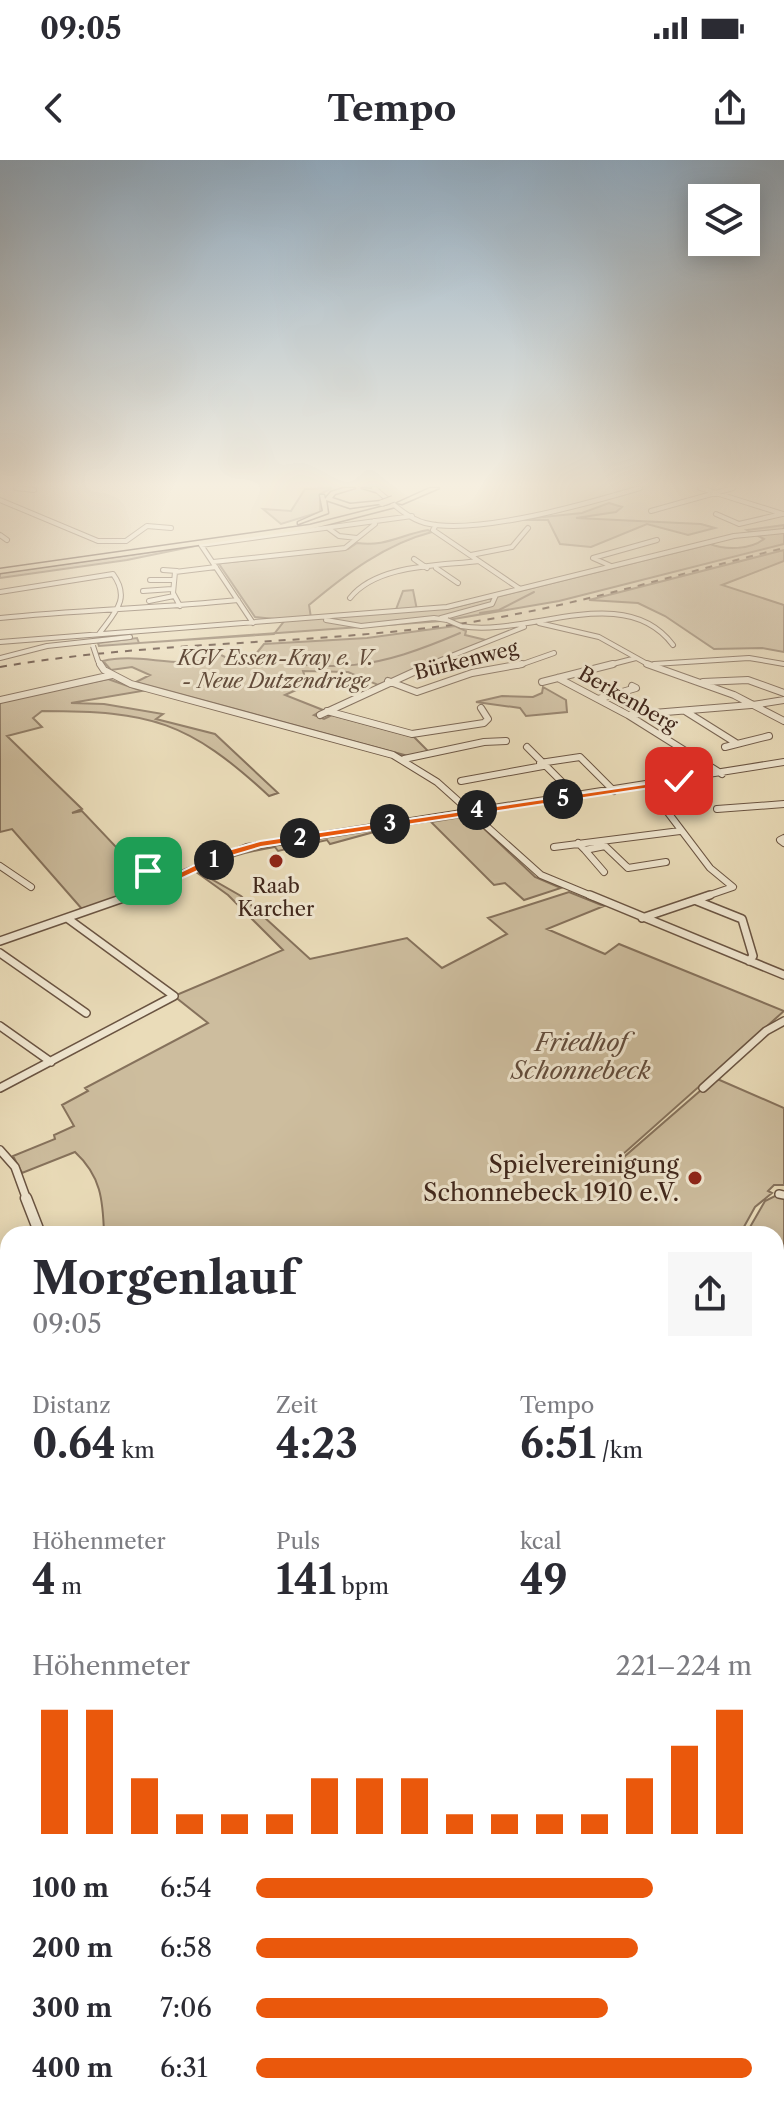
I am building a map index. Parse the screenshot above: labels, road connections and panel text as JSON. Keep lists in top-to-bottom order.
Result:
{
  "streets": {
    "street": ["Bürkenweg", "Berkenberg"]
  },
  "parks": ["KGV Essen-Kray e. V. - Neue Dutzendriege", "Friedhof Schonnebeck"],
  "places": ["Raab Karcher", "Spielvereinigung Schonnebeck 1910 e.V."],
  "page": {
    "status": "09:05",
    "header": "Tempo",
    "pins": [
      "5",
      "4",
      "3",
      "2",
      "1"
    ],
    "heading": ["Morgenlauf", "09:05"],
    "stats": [
      ["Distanz", "0.64 km"],
      ["Zeit", "4:23"],
      ["Tempo", "6:51 /km"],
      ["Höhenmeter", "4 m"],
      ["Puls", "141 bpm"],
      ["kcal", "49"]
    ],
    "chart": ["Höhenmeter", "221–224 m"],
    "list": [
      {
        "name": "100 m",
        "note": "6:54"
      },
      {
        "name": "200 m",
        "note": "6:58"
      },
      {
        "name": "300 m",
        "note": "7:06"
      },
      {
        "name": "400 m",
        "note": "6:31"
      }
    ]
  }
}
